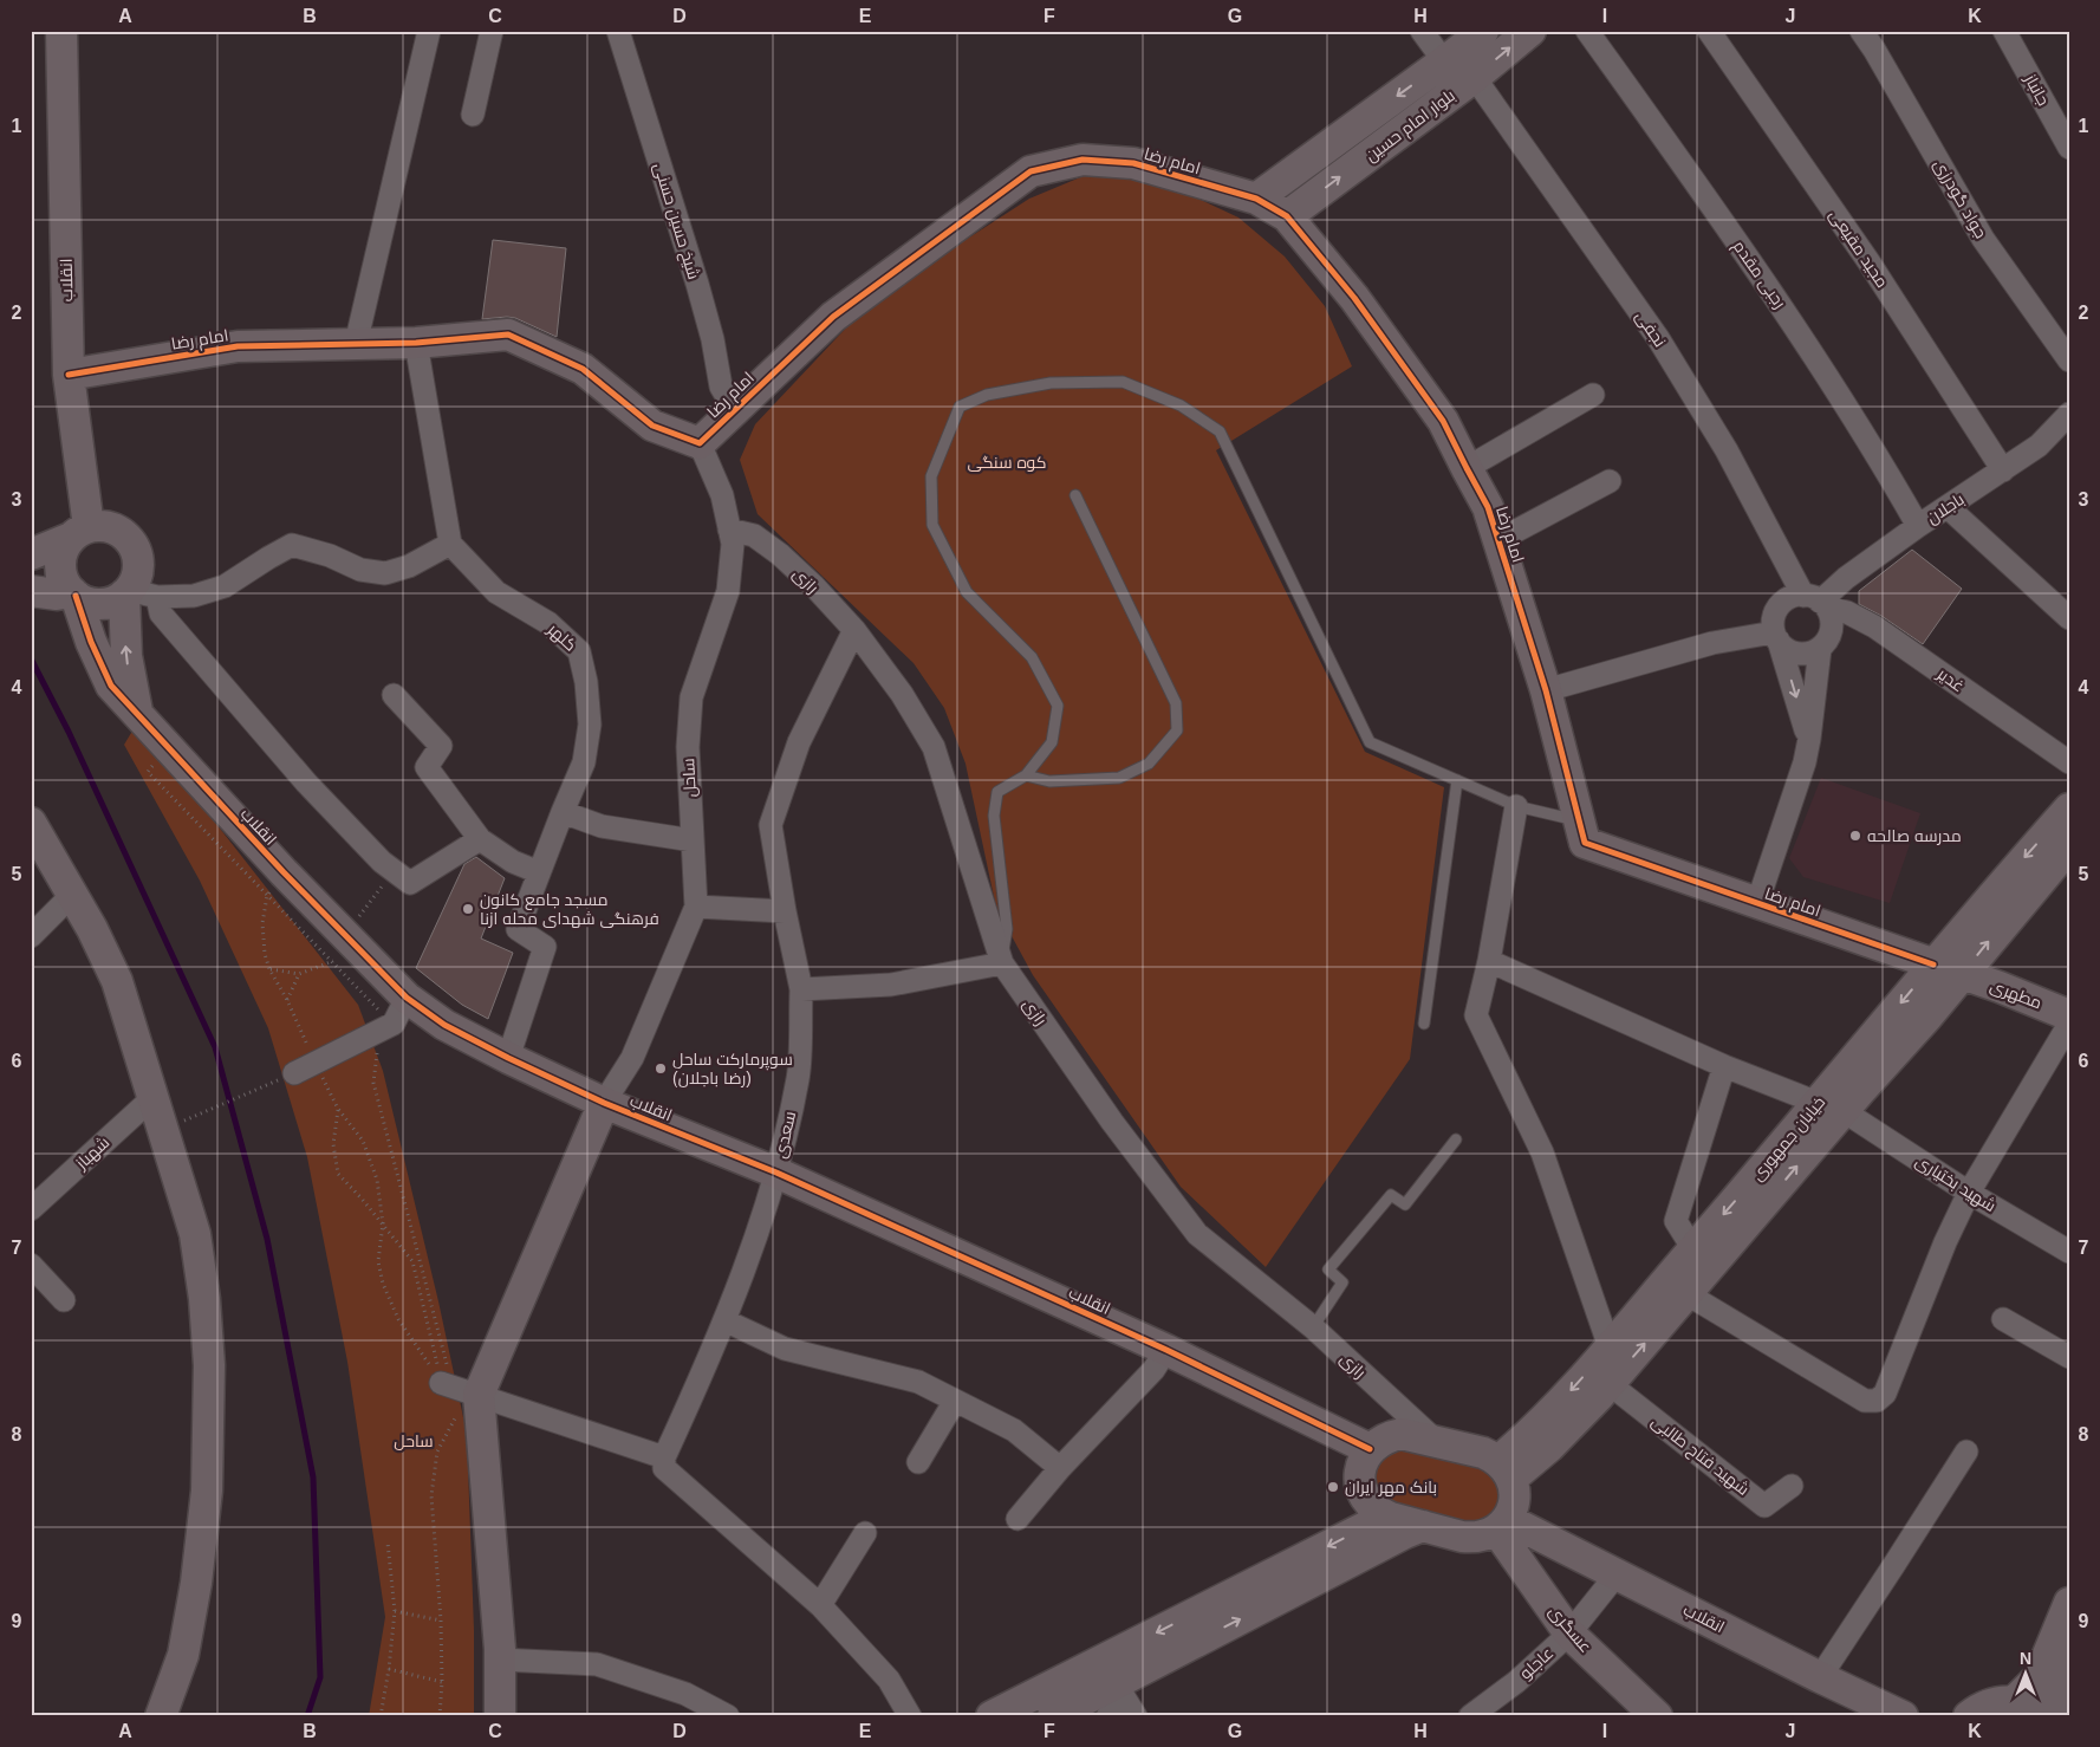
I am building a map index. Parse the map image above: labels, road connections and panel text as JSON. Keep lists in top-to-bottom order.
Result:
{
  "streets": {
    "street": [
      "جانباز",
      "بلوار امام حسین",
      "امام رضا",
      "جواد گودرزی",
      "شیخ حسین حسنی",
      "مجید مقیعی",
      "رجبی مقدم",
      "انقلاب",
      "نجفی",
      "باجلان",
      "رازی",
      "کلهر",
      "غدیر",
      "ساحل",
      "مطهری",
      "سعدی",
      "خیابان جمهوری",
      "شهباز",
      "شهید بختیاری",
      "شهید فتاح طالبی",
      "عسگری",
      "عاجلو"
    ]
  },
  "crossings": [
    ["بلوار امام حسین", "امام رضا"],
    ["بلوار امام حسین", "نجفی"],
    ["امام رضا", "شیخ حسین حسنی"],
    ["امام رضا", "انقلاب"],
    ["امام رضا", "ساحل"],
    ["امام رضا", "مطهری"],
    ["امام رضا", "خیابان جمهوری"],
    ["مجید مقیعی", "باجلان"],
    ["رجبی مقدم", "باجلان"],
    ["انقلاب", "رازی"],
    ["انقلاب", "کلهر"],
    ["انقلاب", "ساحل"],
    ["انقلاب", "سعدی"],
    ["انقلاب", "خیابان جمهوری"],
    ["انقلاب", "عسگری"],
    ["انقلاب", "عاجلو"],
    ["نجفی", "باجلان"],
    ["نجفی", "غدیر"],
    ["باجلان", "غدیر"],
    ["رازی", "ساحل"],
    ["رازی", "سعدی"],
    ["رازی", "خیابان جمهوری"],
    ["رازی", "عسگری"],
    ["مطهری", "خیابان جمهوری"],
    ["خیابان جمهوری", "شهید بختیاری"],
    ["خیابان جمهوری", "شهید فتاح طالبی"],
    ["خیابان جمهوری", "عسگری"],
    ["عسگری", "عاجلو"]
  ],
  "parks": ["کوه سنگی", "ساحل"],
  "places": [
    "مدرسه صالحه",
    "مسجد جامع کانون فرهنگی شهدای محله ازنا",
    "سوپرمارکت ساحل (رضا باجلان)",
    "بانک مهر ایران"
  ],
  "north": "top",
  "grid": {
    "columns": [
      "A",
      "B",
      "C",
      "D",
      "E",
      "F",
      "G",
      "H",
      "I",
      "J",
      "K"
    ],
    "rows": [
      "1",
      "2",
      "3",
      "4",
      "5",
      "6",
      "7",
      "8",
      "9"
    ]
  }
}
